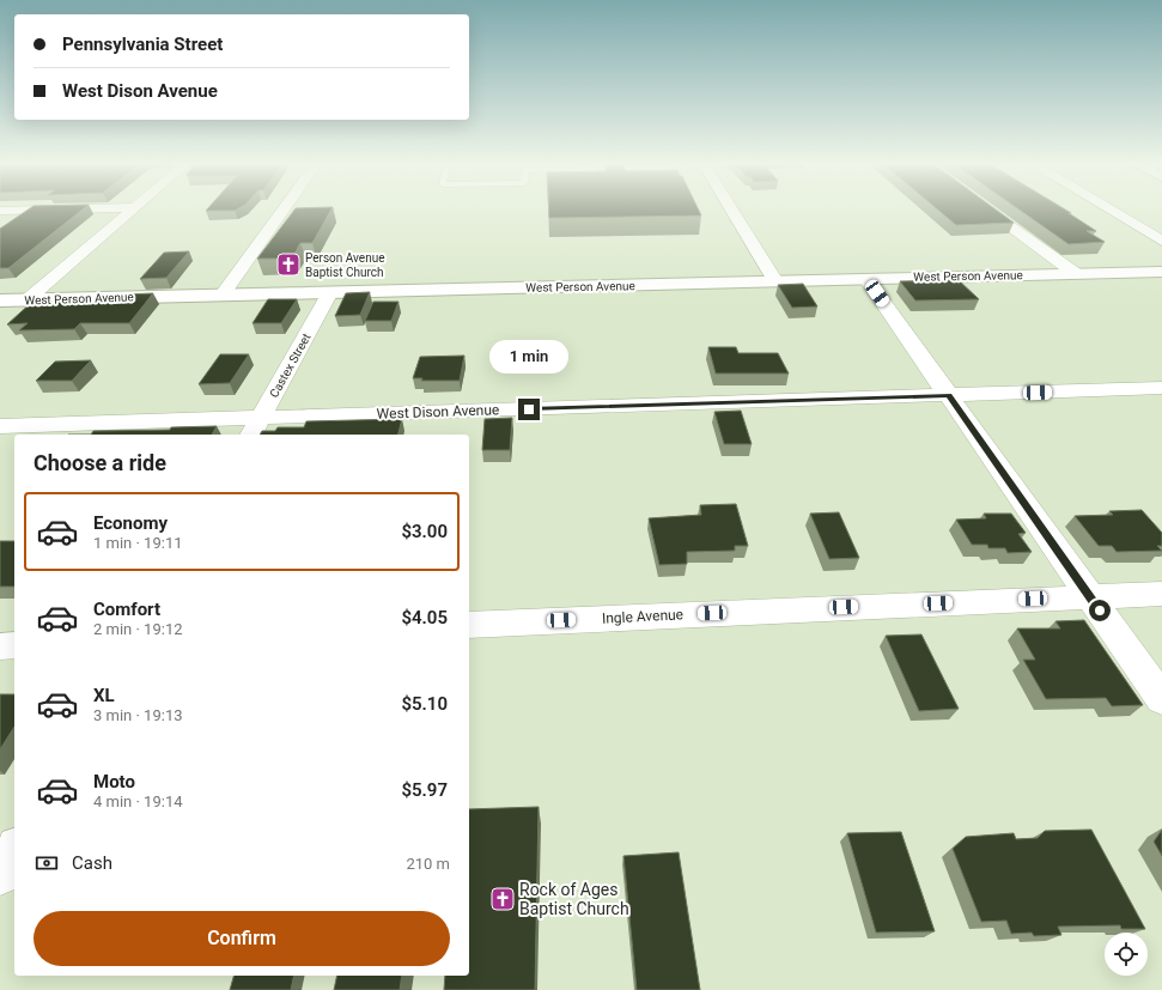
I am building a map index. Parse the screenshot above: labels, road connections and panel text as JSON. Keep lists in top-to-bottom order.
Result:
{
  "streets": {
    "street": [
      "West Person Avenue",
      "Castex Street",
      "West Dison Avenue",
      "Ingle Avenue"
    ]
  },
  "crossings": [
    ["West Person Avenue", "Castex Street"],
    ["Castex Street", "West Dison Avenue"]
  ],
  "places": {
    "church": ["Person Avenue Baptist Church", "Rock of Ages Baptist Church"]
  },
  "page": {
    "banner": ["Pennsylvania Street", "West Dison Avenue"],
    "bubble": "1 min",
    "heading": "Choose a ride",
    "list": [
      {
        "name": "Economy",
        "note": "1 min · 19:11",
        "value": "$3.00"
      },
      {
        "name": "Comfort",
        "note": "2 min · 19:12",
        "value": "$4.05"
      },
      {
        "name": "XL",
        "note": "3 min · 19:13",
        "value": "$5.10"
      },
      {
        "name": "Moto",
        "note": "4 min · 19:14",
        "value": "$5.97"
      }
    ],
    "pay": ["Cash", "210 m"],
    "buttons": "Confirm"
  }
}
